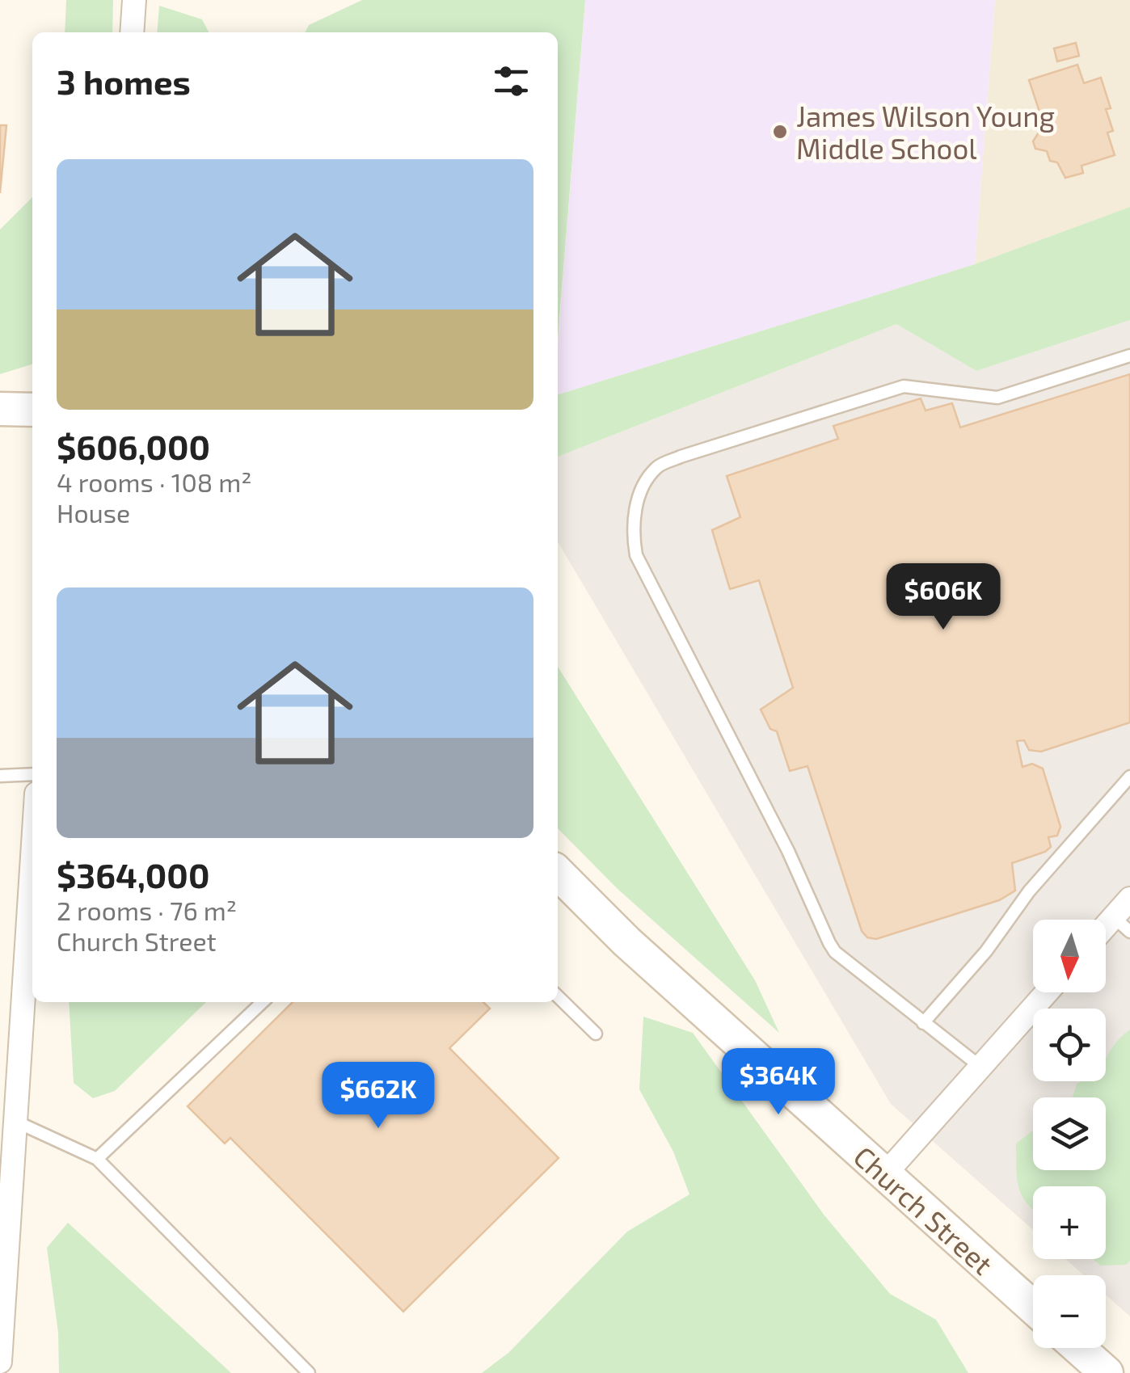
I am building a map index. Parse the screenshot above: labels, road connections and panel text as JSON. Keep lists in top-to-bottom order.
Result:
{
  "streets": {
    "street": ["Church Street"]
  },
  "places": ["James Wilson Young Middle School"],
  "north": "bottom",
  "page": {
    "heading": "3 homes",
    "list": [
      {
        "name": "$606,000",
        "note": "4 rooms · 108 m² · House"
      },
      {
        "name": "$364,000",
        "note": "2 rooms · 76 m² · Church Street"
      }
    ],
    "price": ["$606K", "$364K", "$662K"],
    "map_buttons": ["+", "−"]
  }
}
